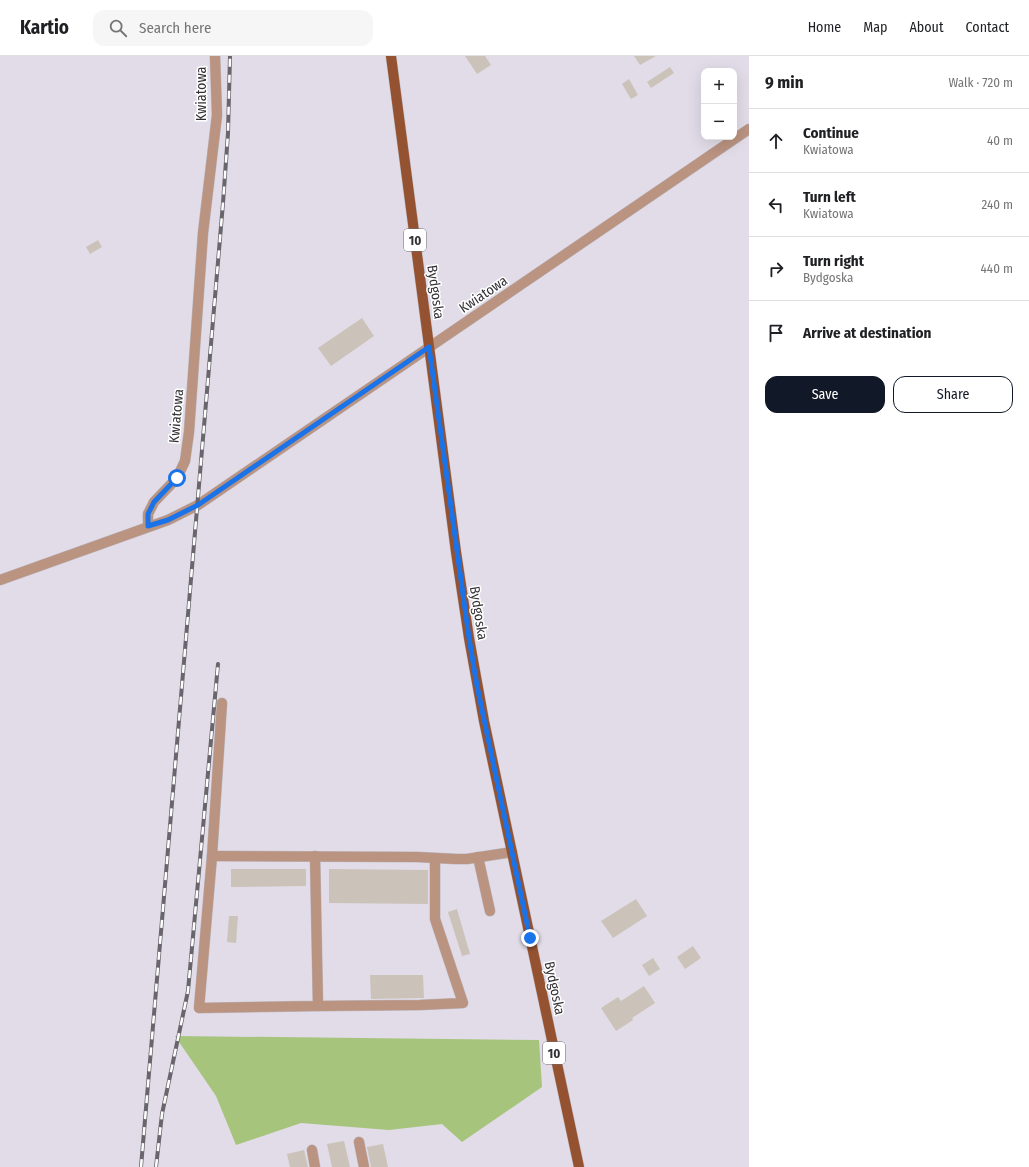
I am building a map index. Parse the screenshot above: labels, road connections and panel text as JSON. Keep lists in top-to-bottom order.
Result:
{
  "streets": {
    "main road": ["10", "Bydgoska"],
    "street": ["Kwiatowa"]
  },
  "crossings": [
    ["Kwiatowa", "Bydgoska"]
  ],
  "page": {
    "header": "Kartio",
    "search": "Search here",
    "nav": [
      "Home",
      "Map",
      "About",
      "Contact"
    ],
    "heading": ["9 min", "Walk · 720 m"],
    "map_buttons": ["+", "−"],
    "list": [
      ["Continue", "Kwiatowa", "40 m"],
      ["Turn left", "Kwiatowa", "240 m"],
      ["Turn right", "Bydgoska", "440 m"],
      "Arrive at destination"
    ],
    "buttons": ["Save", "Share"]
  }
}
